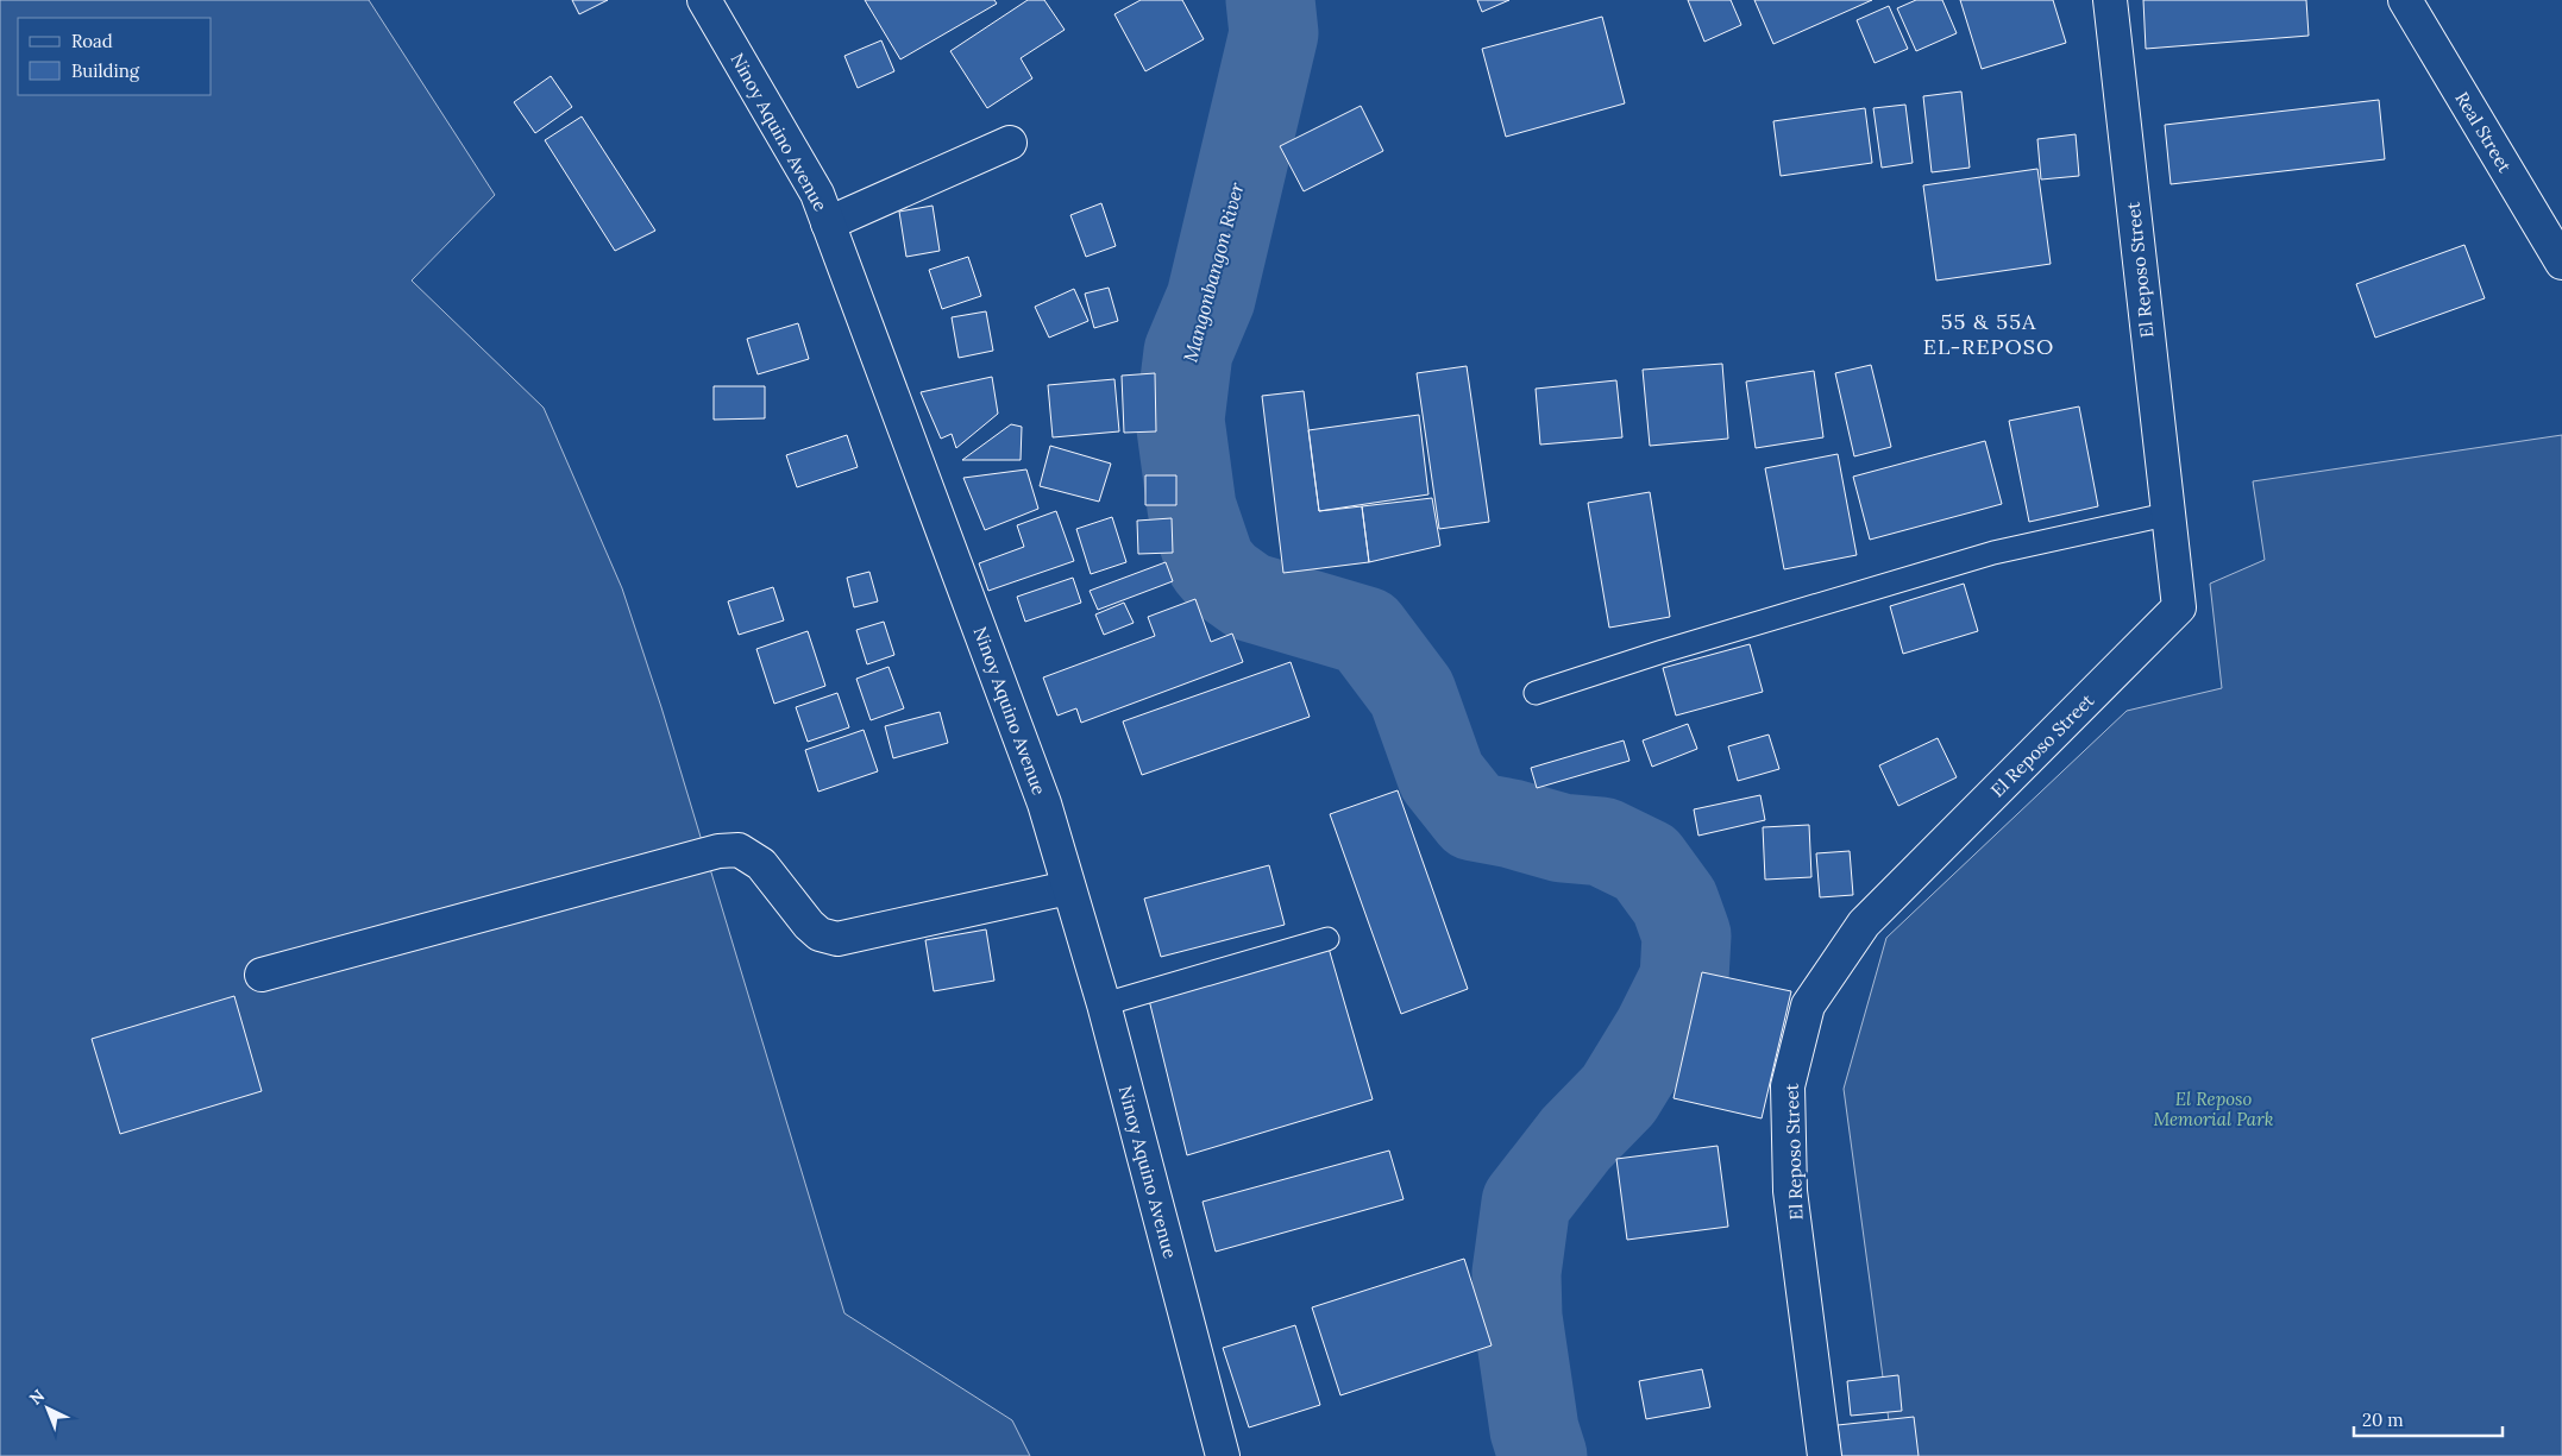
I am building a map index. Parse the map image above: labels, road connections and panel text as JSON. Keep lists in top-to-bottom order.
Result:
{
  "streets": {
    "street": ["Ninoy Aquino Avenue", "Real Street", "El Reposo Street"]
  },
  "districts": ["55 & 55A EL-REPOSO"],
  "water": ["Mangonbangon River"],
  "parks": ["El Reposo Memorial Park"],
  "legend": ["Road", "Building"],
  "scale_bar": "20 m",
  "north": "top left"
}
